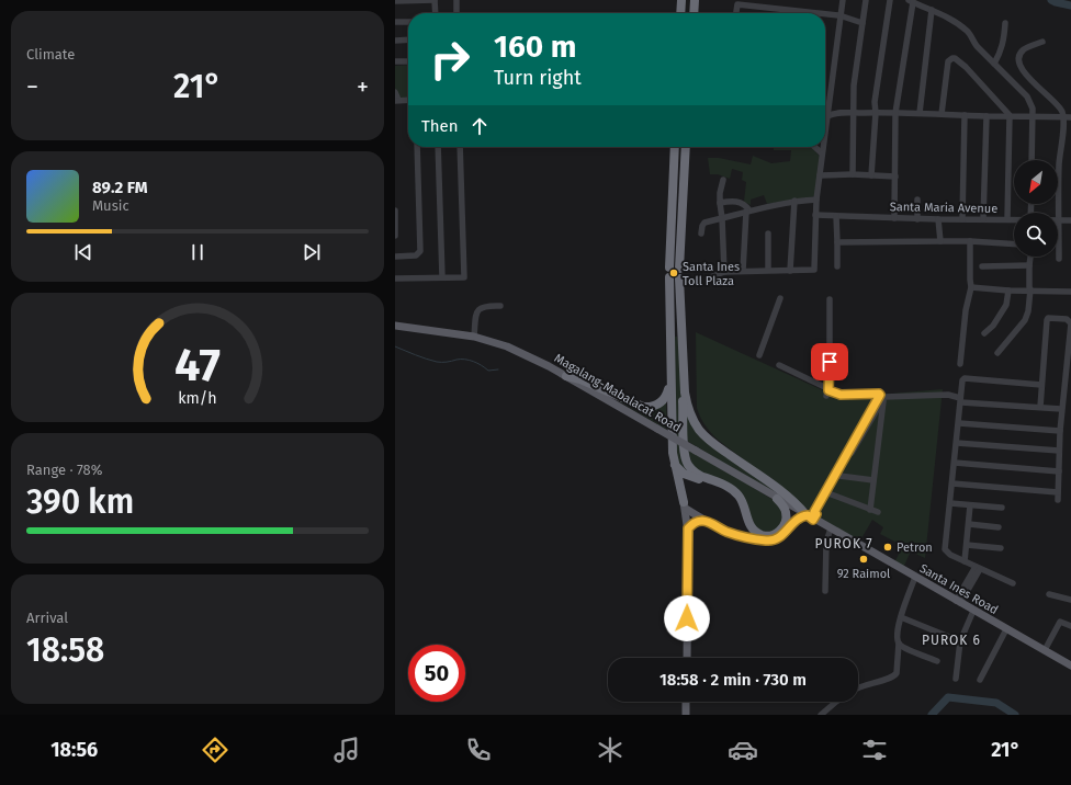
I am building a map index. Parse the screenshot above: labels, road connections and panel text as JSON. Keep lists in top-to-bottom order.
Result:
{
  "streets": {
    "main road": ["Magalang-Mabalacat Road", "Santa Ines Road"],
    "street": ["Santa Maria Avenue"]
  },
  "crossings": [
    ["Magalang-Mabalacat Road", "Santa Ines Road"]
  ],
  "districts": ["PUROK 7", "PUROK 6"],
  "places": ["Santa Ines Toll Plaza", "Petron", "92 Raimol"],
  "north": "bottom left",
  "page": {
    "tile": [
      "Climate",
      ["Range · 78%", "390 km"],
      ["Arrival", "18:58"]
    ],
    "turn": ["160 m", "Turn right"],
    "heat": ["−", "21°", "+"],
    "then": "Then",
    "song": ["89.2 FM", "Music"],
    "limit": "50",
    "trip": "18:58 · 2 min · 730 m",
    "tabs": ["18:56", "21°"],
    "gauge": ["47", "km/h"]
  }
}
